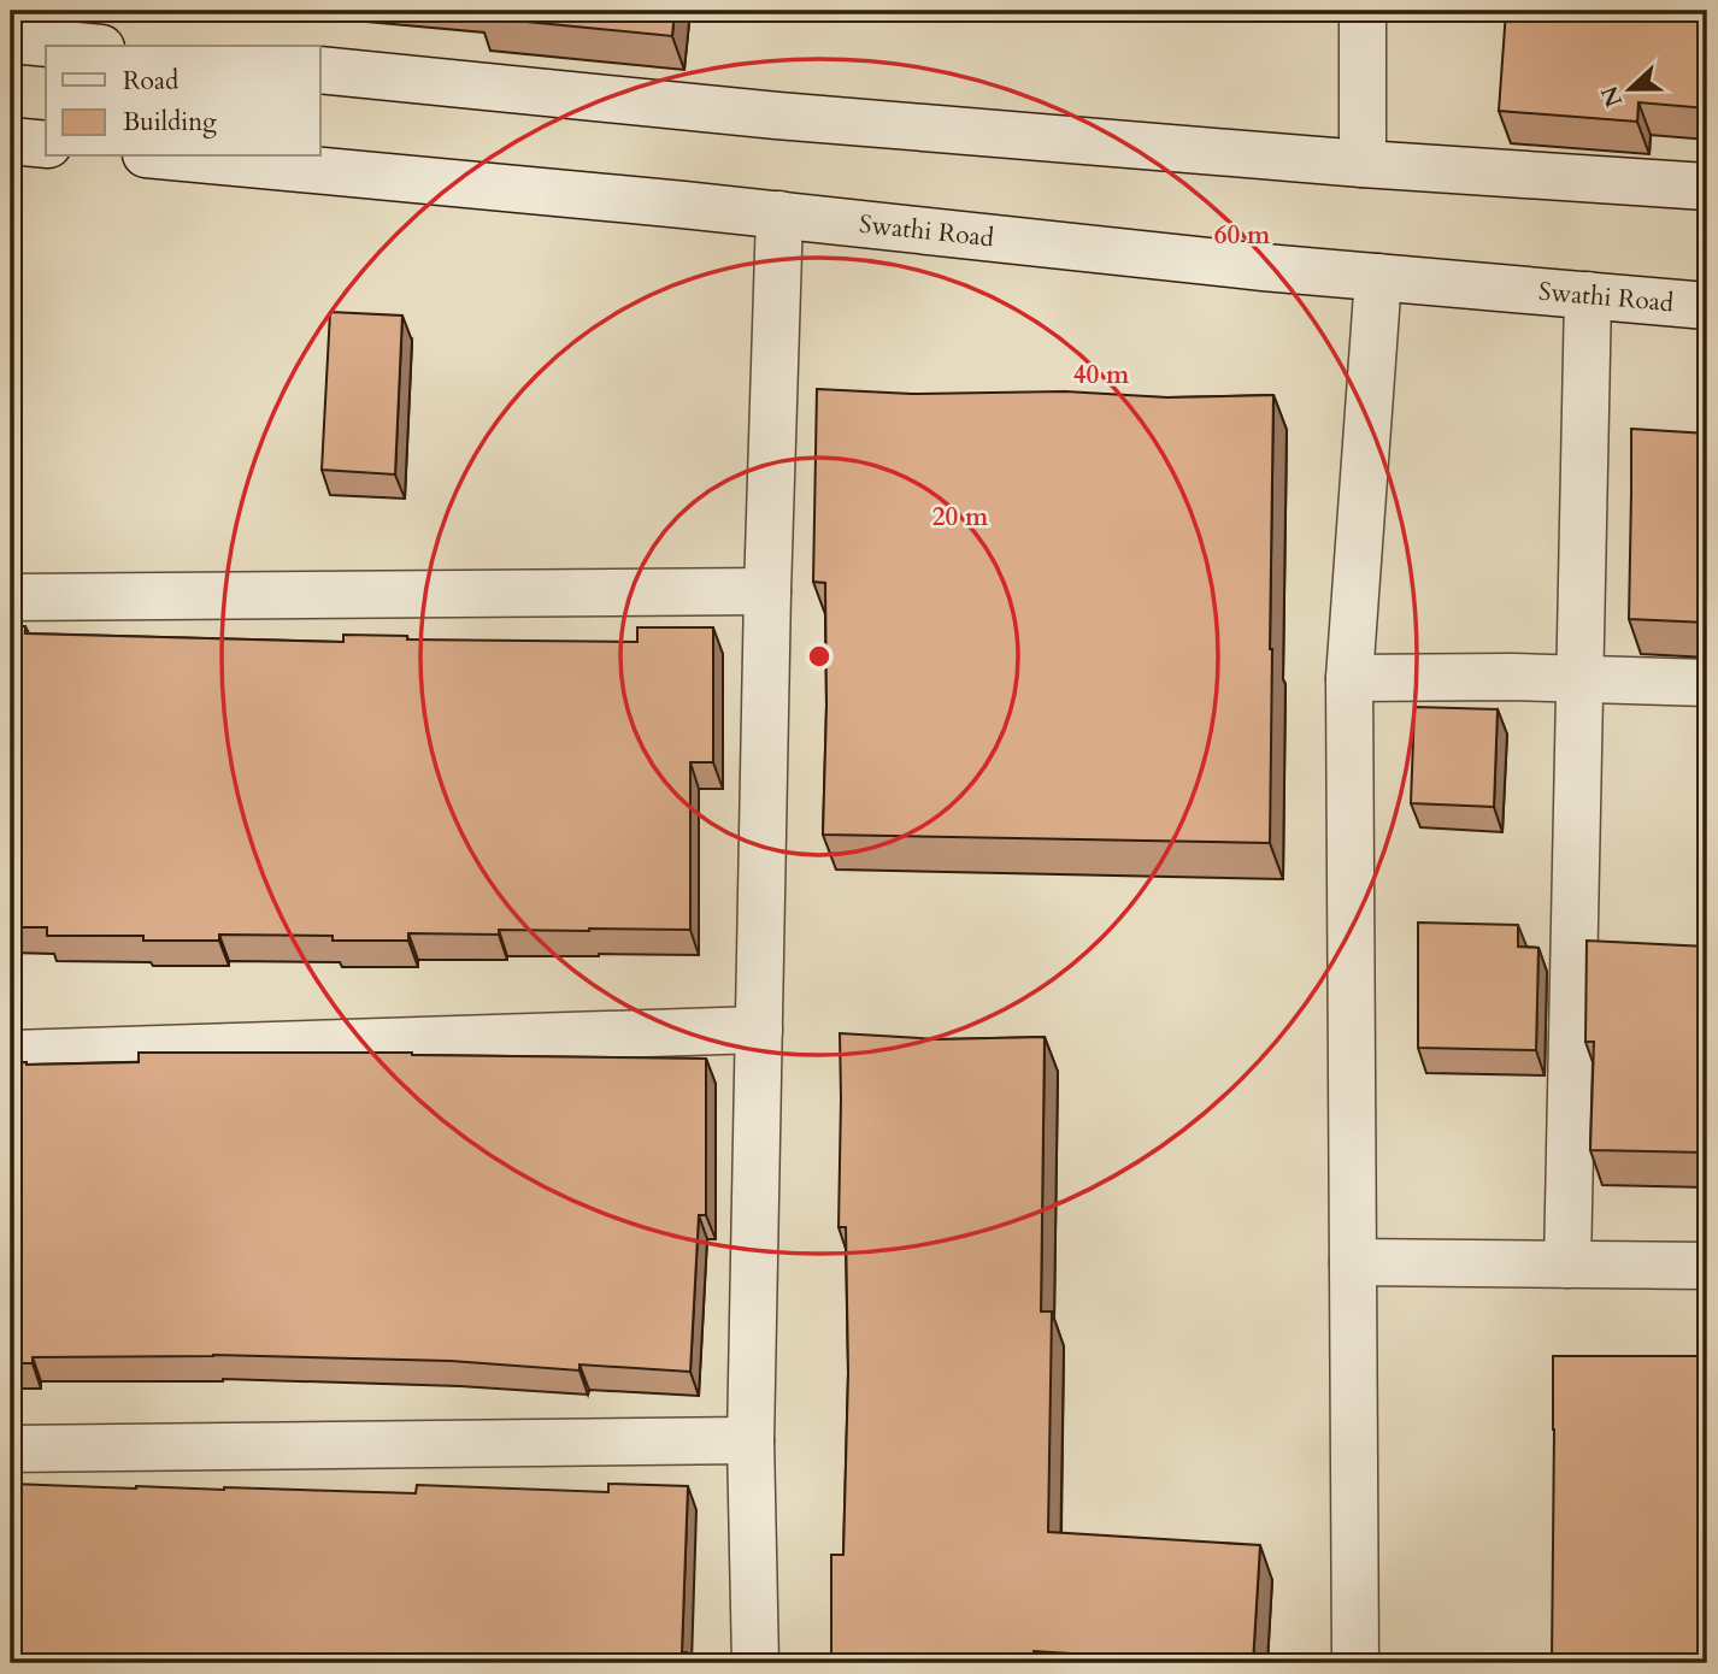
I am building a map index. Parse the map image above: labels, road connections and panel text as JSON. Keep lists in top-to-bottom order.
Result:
{
  "streets": {
    "street": ["Swathi Road"]
  },
  "legend": ["Road", "Building"],
  "north": "left",
  "rings": ["60 m", "40 m", "20 m"]
}
